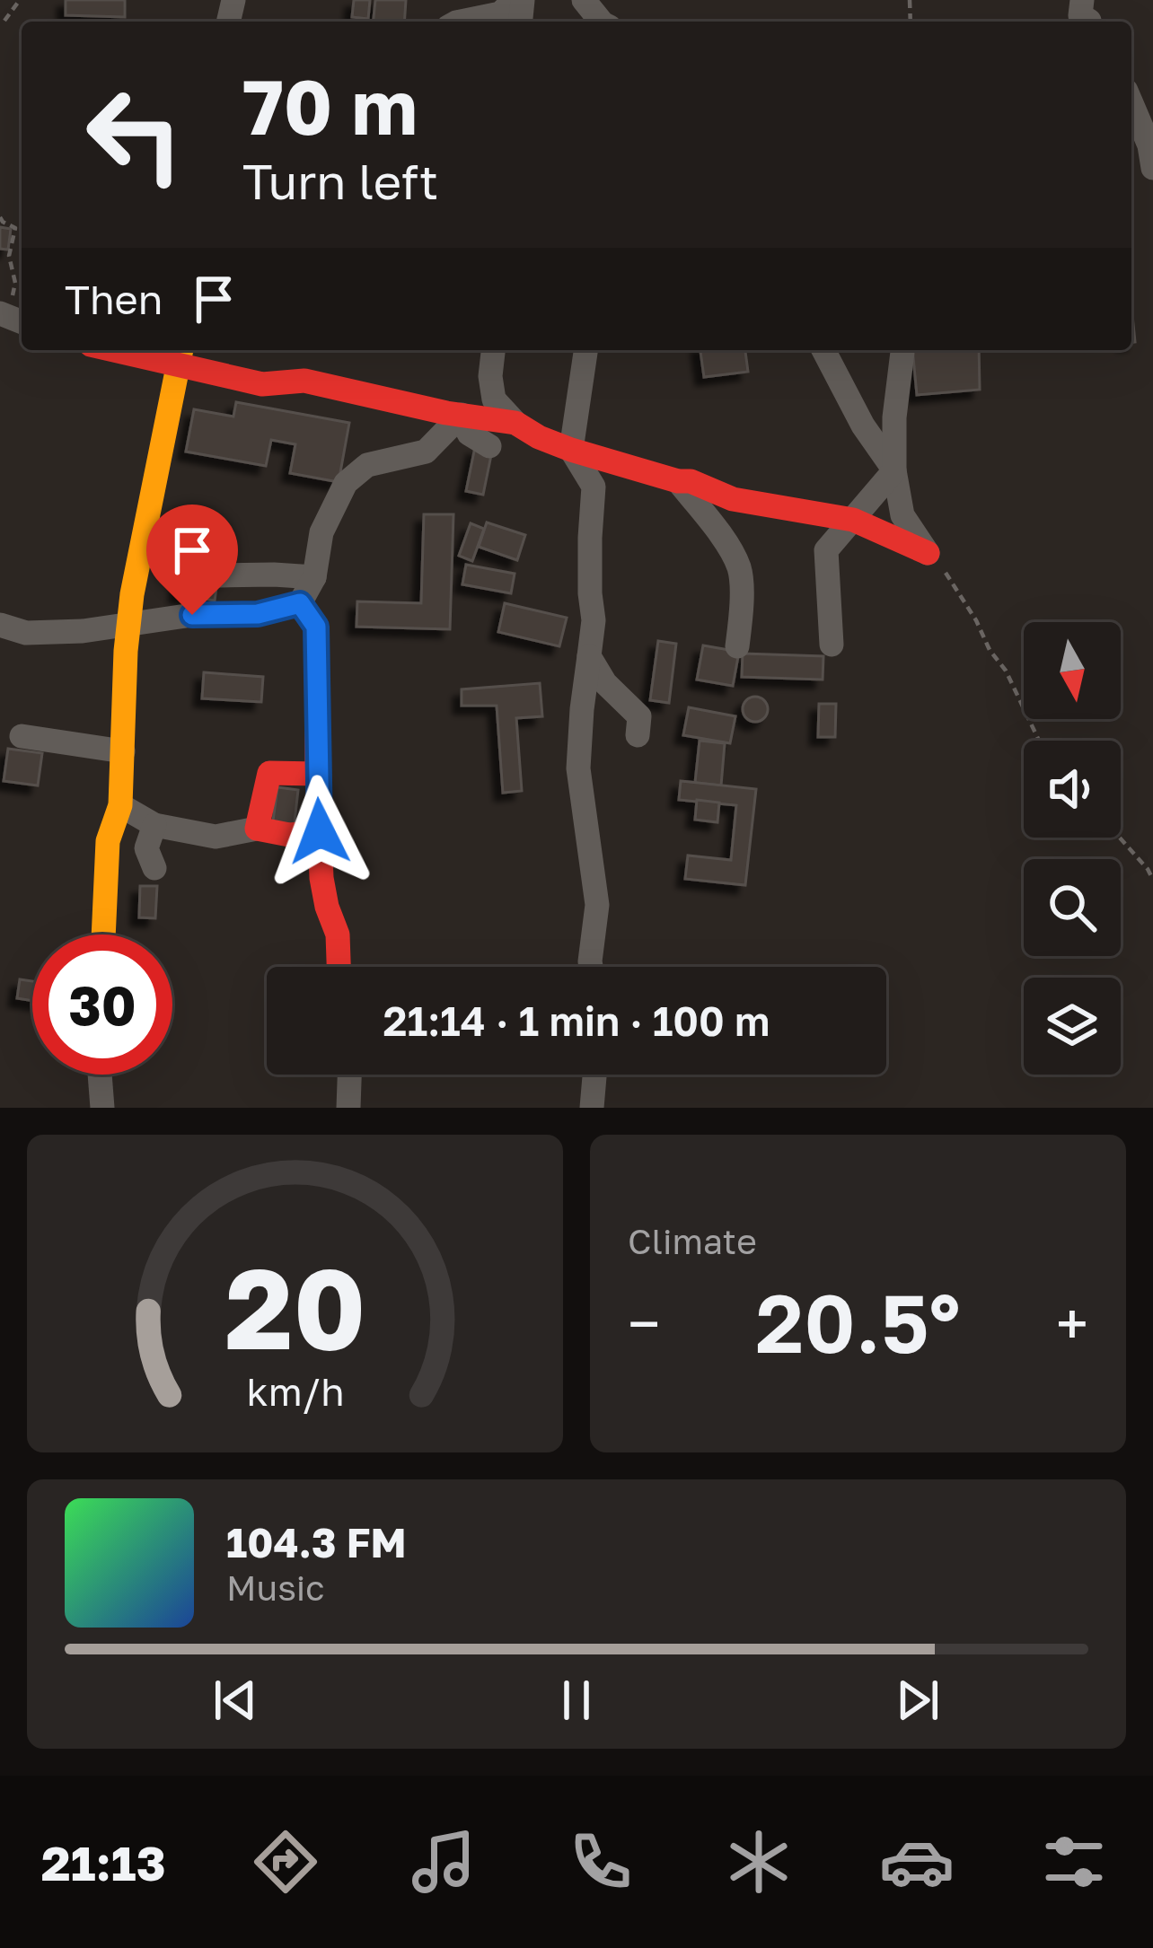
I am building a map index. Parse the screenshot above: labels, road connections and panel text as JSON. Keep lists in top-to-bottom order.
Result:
{
  "north": "bottom",
  "page": {
    "turn": ["70 m", "Turn left"],
    "then": "Then",
    "limit": "30",
    "trip": "21:14 · 1 min · 100 m",
    "tile": "Climate",
    "heat": ["−", "20.5°", "+"],
    "song": ["104.3 FM", "Music"],
    "tabs": "21:13",
    "gauge": ["20", "km/h"]
  }
}
